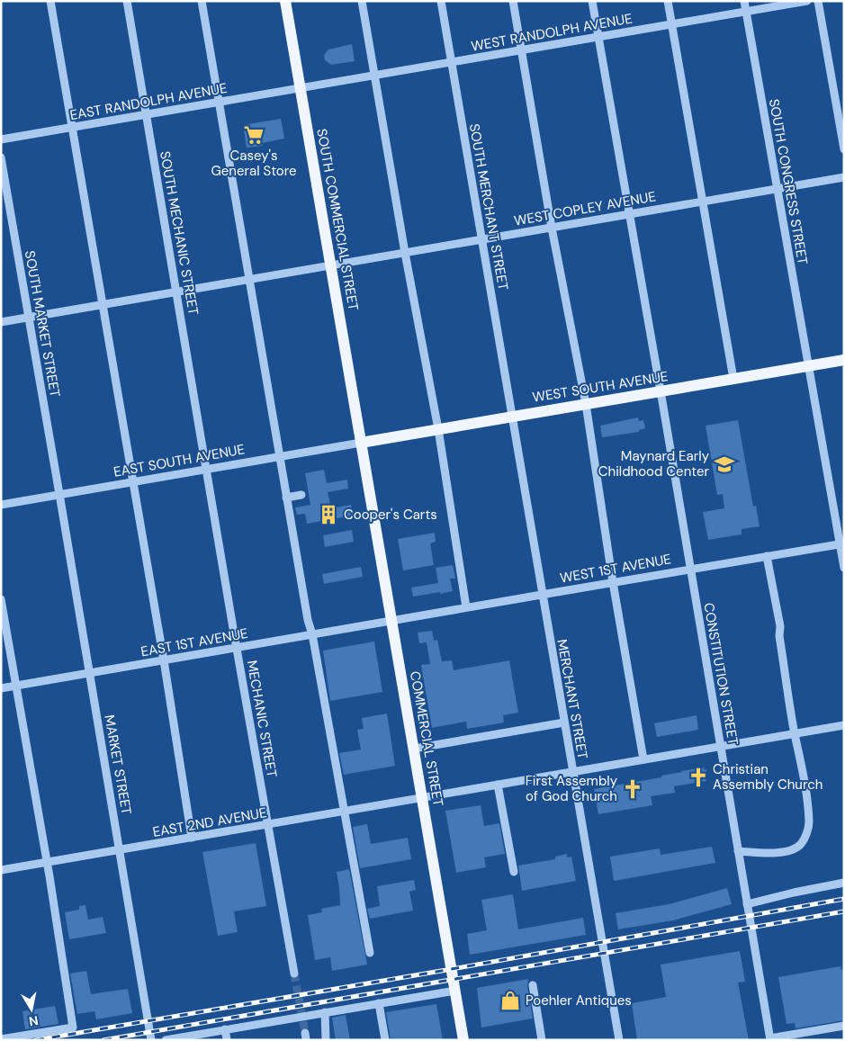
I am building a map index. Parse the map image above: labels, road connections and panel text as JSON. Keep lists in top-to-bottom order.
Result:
{
  "streets": {
    "main road": ["SOUTH COMMERCIAL STREET", "WEST SOUTH AVENUE", "COMMERCIAL STREET"],
    "street": [
      "WEST RANDOLPH AVENUE",
      "EAST RANDOLPH AVENUE",
      "SOUTH CONGRESS STREET",
      "SOUTH MERCHANT STREET",
      "WEST COPLEY AVENUE",
      "SOUTH MECHANIC STREET",
      "SOUTH MARKET STREET",
      "EAST SOUTH AVENUE",
      "WEST 1ST AVENUE",
      "EAST 1ST AVENUE",
      "CONSTITUTION STREET",
      "MERCHANT STREET",
      "MECHANIC STREET",
      "MARKET STREET",
      "EAST 2ND AVENUE"
    ]
  },
  "crossings": [
    ["WEST RANDOLPH AVENUE", "EAST RANDOLPH AVENUE"],
    ["WEST RANDOLPH AVENUE", "SOUTH CONGRESS STREET"],
    ["WEST RANDOLPH AVENUE", "SOUTH MERCHANT STREET"],
    ["WEST RANDOLPH AVENUE", "SOUTH COMMERCIAL STREET"],
    ["WEST RANDOLPH AVENUE", "CONSTITUTION STREET"],
    ["EAST RANDOLPH AVENUE", "SOUTH COMMERCIAL STREET"],
    ["EAST RANDOLPH AVENUE", "SOUTH MECHANIC STREET"],
    ["SOUTH CONGRESS STREET", "WEST COPLEY AVENUE"],
    ["SOUTH CONGRESS STREET", "WEST SOUTH AVENUE"],
    ["SOUTH CONGRESS STREET", "WEST 1ST AVENUE"],
    ["SOUTH MERCHANT STREET", "WEST COPLEY AVENUE"],
    ["SOUTH MERCHANT STREET", "WEST SOUTH AVENUE"],
    ["SOUTH MERCHANT STREET", "MERCHANT STREET"],
    ["WEST COPLEY AVENUE", "SOUTH COMMERCIAL STREET"],
    ["WEST COPLEY AVENUE", "SOUTH MECHANIC STREET"],
    ["WEST COPLEY AVENUE", "SOUTH MARKET STREET"],
    ["WEST COPLEY AVENUE", "CONSTITUTION STREET"],
    ["SOUTH COMMERCIAL STREET", "WEST SOUTH AVENUE"],
    ["SOUTH COMMERCIAL STREET", "EAST SOUTH AVENUE"],
    ["SOUTH COMMERCIAL STREET", "COMMERCIAL STREET"],
    ["SOUTH MECHANIC STREET", "EAST SOUTH AVENUE"],
    ["SOUTH MECHANIC STREET", "MECHANIC STREET"],
    ["SOUTH MARKET STREET", "EAST SOUTH AVENUE"],
    ["SOUTH MARKET STREET", "MARKET STREET"],
    ["WEST SOUTH AVENUE", "EAST SOUTH AVENUE"],
    ["WEST SOUTH AVENUE", "CONSTITUTION STREET"],
    ["WEST SOUTH AVENUE", "MERCHANT STREET"],
    ["WEST SOUTH AVENUE", "COMMERCIAL STREET"],
    ["EAST SOUTH AVENUE", "MECHANIC STREET"],
    ["EAST SOUTH AVENUE", "COMMERCIAL STREET"],
    ["EAST SOUTH AVENUE", "MARKET STREET"],
    ["WEST 1ST AVENUE", "EAST 1ST AVENUE"],
    ["WEST 1ST AVENUE", "CONSTITUTION STREET"],
    ["WEST 1ST AVENUE", "MERCHANT STREET"],
    ["WEST 1ST AVENUE", "COMMERCIAL STREET"],
    ["EAST 1ST AVENUE", "MECHANIC STREET"],
    ["EAST 1ST AVENUE", "COMMERCIAL STREET"],
    ["EAST 1ST AVENUE", "MARKET STREET"],
    ["CONSTITUTION STREET", "EAST 2ND AVENUE"],
    ["MERCHANT STREET", "EAST 2ND AVENUE"],
    ["MECHANIC STREET", "EAST 2ND AVENUE"],
    ["COMMERCIAL STREET", "EAST 2ND AVENUE"],
    ["MARKET STREET", "EAST 2ND AVENUE"]
  ],
  "places": {
    "supermarket": ["Casey's General Store"],
    "school or university": ["Maynard Early Childhood Center"],
    "building": ["Cooper's Carts"],
    "church": ["Christian Assembly Church", "First Assembly of God Church"],
    "shop": ["Poehler Antiques"]
  },
  "north": "bottom"
}
